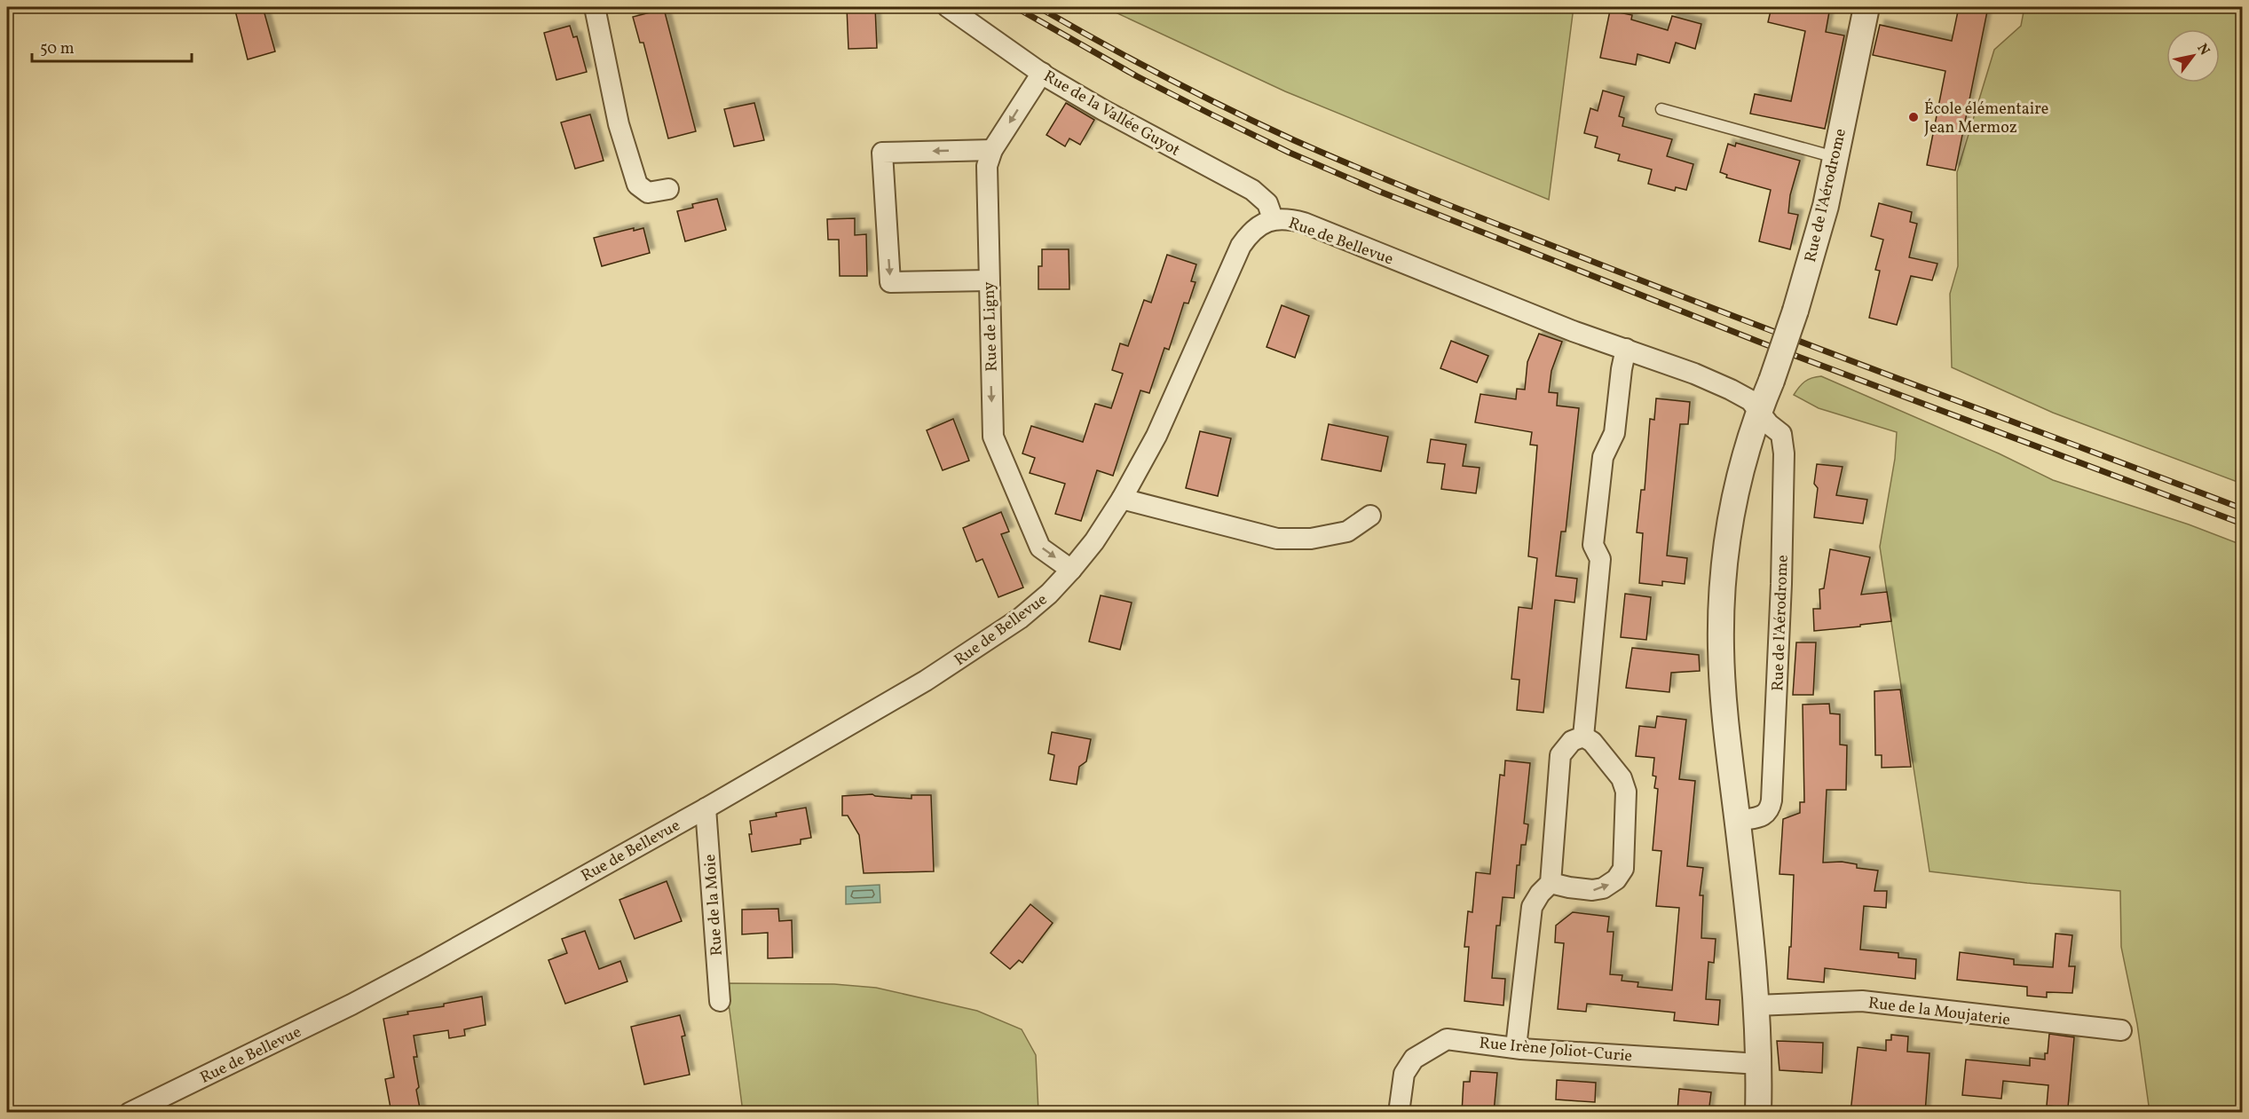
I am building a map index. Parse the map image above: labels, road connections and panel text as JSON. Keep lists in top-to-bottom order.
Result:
{
  "streets": {
    "street": [
      "Rue de la Vallée Guyot",
      "Rue de l'Aérodrome",
      "Rue de Bellevue",
      "Rue de Ligny",
      "Rue de la Moie",
      "Rue de la Moujaterie",
      "Rue Irène Joliot-Curie"
    ]
  },
  "crossings": [
    ["Rue de la Vallée Guyot", "Rue de Bellevue"],
    ["Rue de la Vallée Guyot", "Rue de Ligny"],
    ["Rue de l'Aérodrome", "Rue de Bellevue"],
    ["Rue de l'Aérodrome", "Rue de la Moujaterie"],
    ["Rue de l'Aérodrome", "Rue Irène Joliot-Curie"],
    ["Rue de Bellevue", "Rue de Ligny"],
    ["Rue de Bellevue", "Rue de la Moie"]
  ],
  "one_way": ["Rue de Ligny"],
  "places": ["École élémentaire Jean Mermoz"],
  "scale_bar": "50 m",
  "north": "top right"
}
